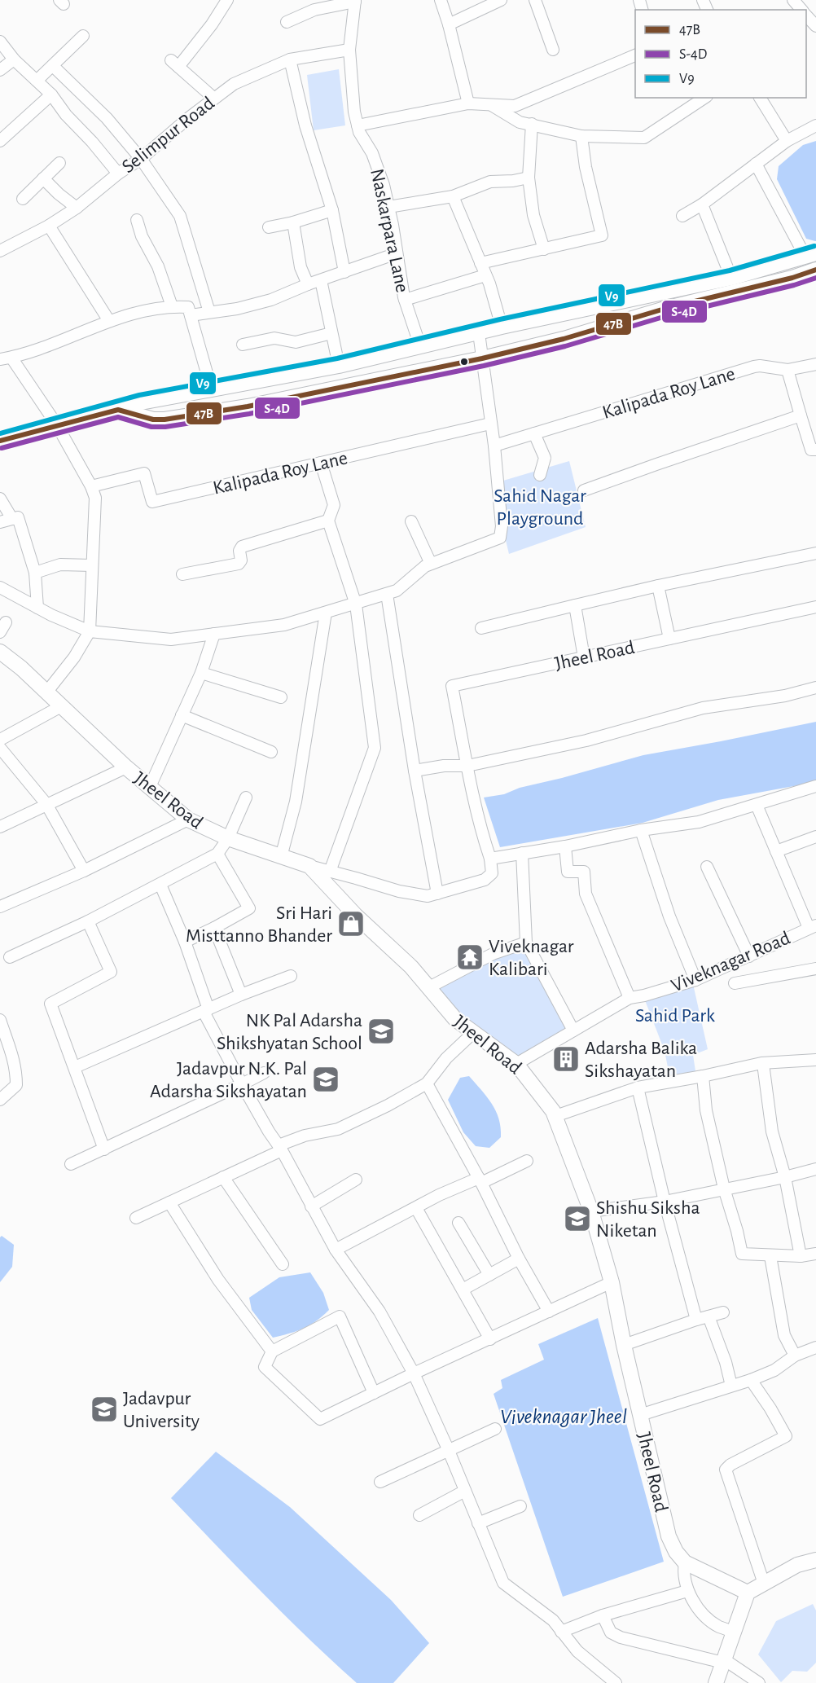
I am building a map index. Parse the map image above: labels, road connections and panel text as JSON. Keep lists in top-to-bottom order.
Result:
{
  "streets": {
    "main road": ["Jheel Road"],
    "street": [
      "Selimpur Road",
      "Naskarpara Lane",
      "Kalipada Roy Lane",
      "Viveknagar Road"
    ]
  },
  "crossings": [
    ["Selimpur Road", "Naskarpara Lane"],
    ["Jheel Road", "Viveknagar Road"]
  ],
  "water": ["Viveknagar Jheel"],
  "parks": ["Sahid Nagar Playground", "Sahid Park"],
  "places": {
    "shop": ["Sri Hari Misttanno Bhander"],
    "temple": ["Viveknagar Kalibari"],
    "school or university": [
      "NK Pal Adarsha Shikshyatan School",
      "Jadavpur N.K. Pal Adarsha Sikshayatan",
      "Shishu Siksha Niketan",
      "Jadavpur University"
    ],
    "building": ["Adarsha Balika Sikshayatan"]
  },
  "lines": ["transit line V9", "transit line 47B", "transit line S-4D"],
  "legend": ["47B", "S-4D", "V9"]
}
